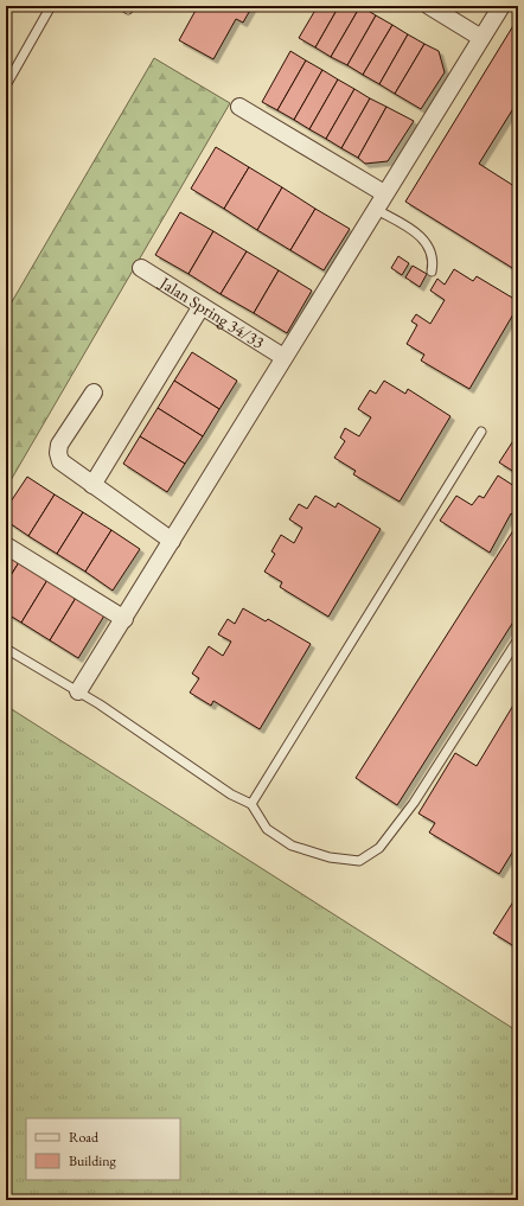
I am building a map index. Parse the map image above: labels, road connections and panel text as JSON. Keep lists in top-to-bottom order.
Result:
{
  "streets": {
    "street": ["Jalan Spring 34/33"]
  },
  "legend": ["Road", "Building"]
}
